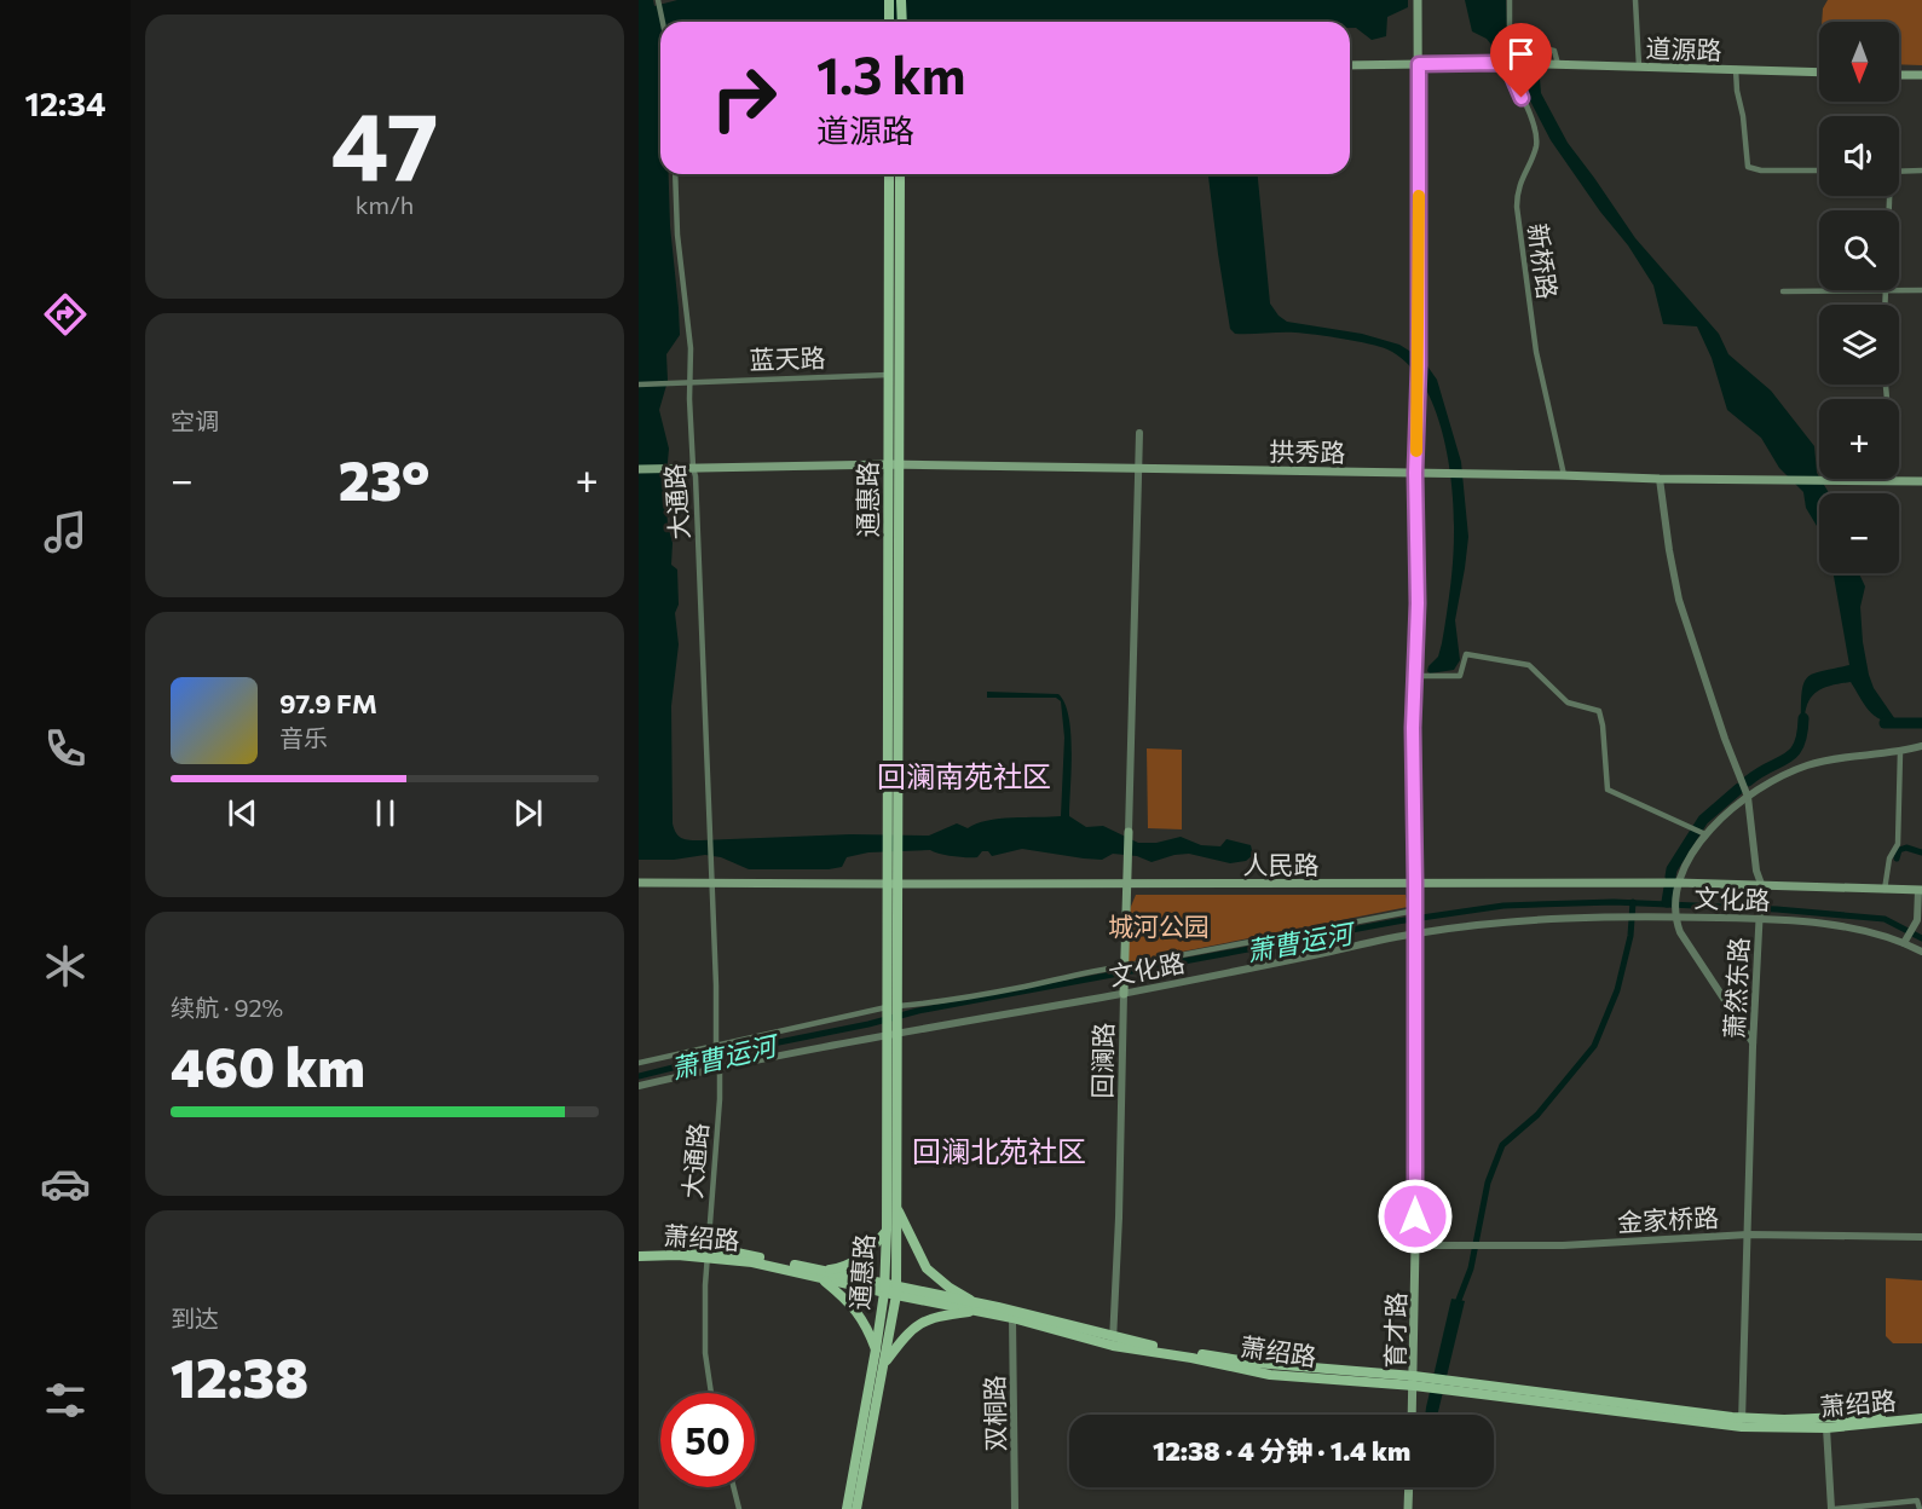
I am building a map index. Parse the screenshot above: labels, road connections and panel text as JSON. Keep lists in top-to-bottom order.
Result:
{
  "streets": {
    "main road": [
      "道源路",
      "拱秀路",
      "通惠路",
      "人民路",
      "回澜路",
      "萧绍路",
      "育才路"
    ],
    "street": [
      "新桥路",
      "蓝天路",
      "大通路",
      "文化路",
      "萧然东路",
      "金家桥路",
      "双桐路"
    ]
  },
  "crossings": [
    ["道源路", "新桥路"],
    ["新桥路", "拱秀路"],
    ["蓝天路", "通惠路"],
    ["蓝天路", "大通路"],
    ["拱秀路", "通惠路"],
    ["拱秀路", "大通路"],
    ["拱秀路", "萧然东路"],
    ["拱秀路", "育才路"],
    ["通惠路", "人民路"],
    ["通惠路", "文化路"],
    ["通惠路", "萧绍路"],
    ["大通路", "人民路"],
    ["大通路", "文化路"],
    ["大通路", "萧绍路"],
    ["人民路", "萧然东路"],
    ["人民路", "回澜路"],
    ["人民路", "育才路"],
    ["文化路", "萧然东路"],
    ["文化路", "回澜路"],
    ["文化路", "育才路"],
    ["萧然东路", "金家桥路"],
    ["萧然东路", "萧绍路"],
    ["回澜路", "萧绍路"],
    ["金家桥路", "育才路"],
    ["萧绍路", "育才路"],
    ["萧绍路", "双桐路"]
  ],
  "districts": ["回澜南苑社区", "回澜北苑社区"],
  "water": ["萧曹运河"],
  "parks": ["城河公园"],
  "north": "bottom",
  "page": {
    "tabs": "12:34",
    "tile": [
      ["47", "km/h"],
      "空调",
      ["续航 · 92%", "460 km"],
      ["到达", "12:38"]
    ],
    "map_buttons": ["+", "−"],
    "turn": ["1.3 km", "道源路"],
    "heat": ["−", "23°", "+"],
    "song": ["97.9 FM", "音乐"],
    "limit": "50",
    "trip": "12:38 · 4 分钟 · 1.4 km"
  }
}
